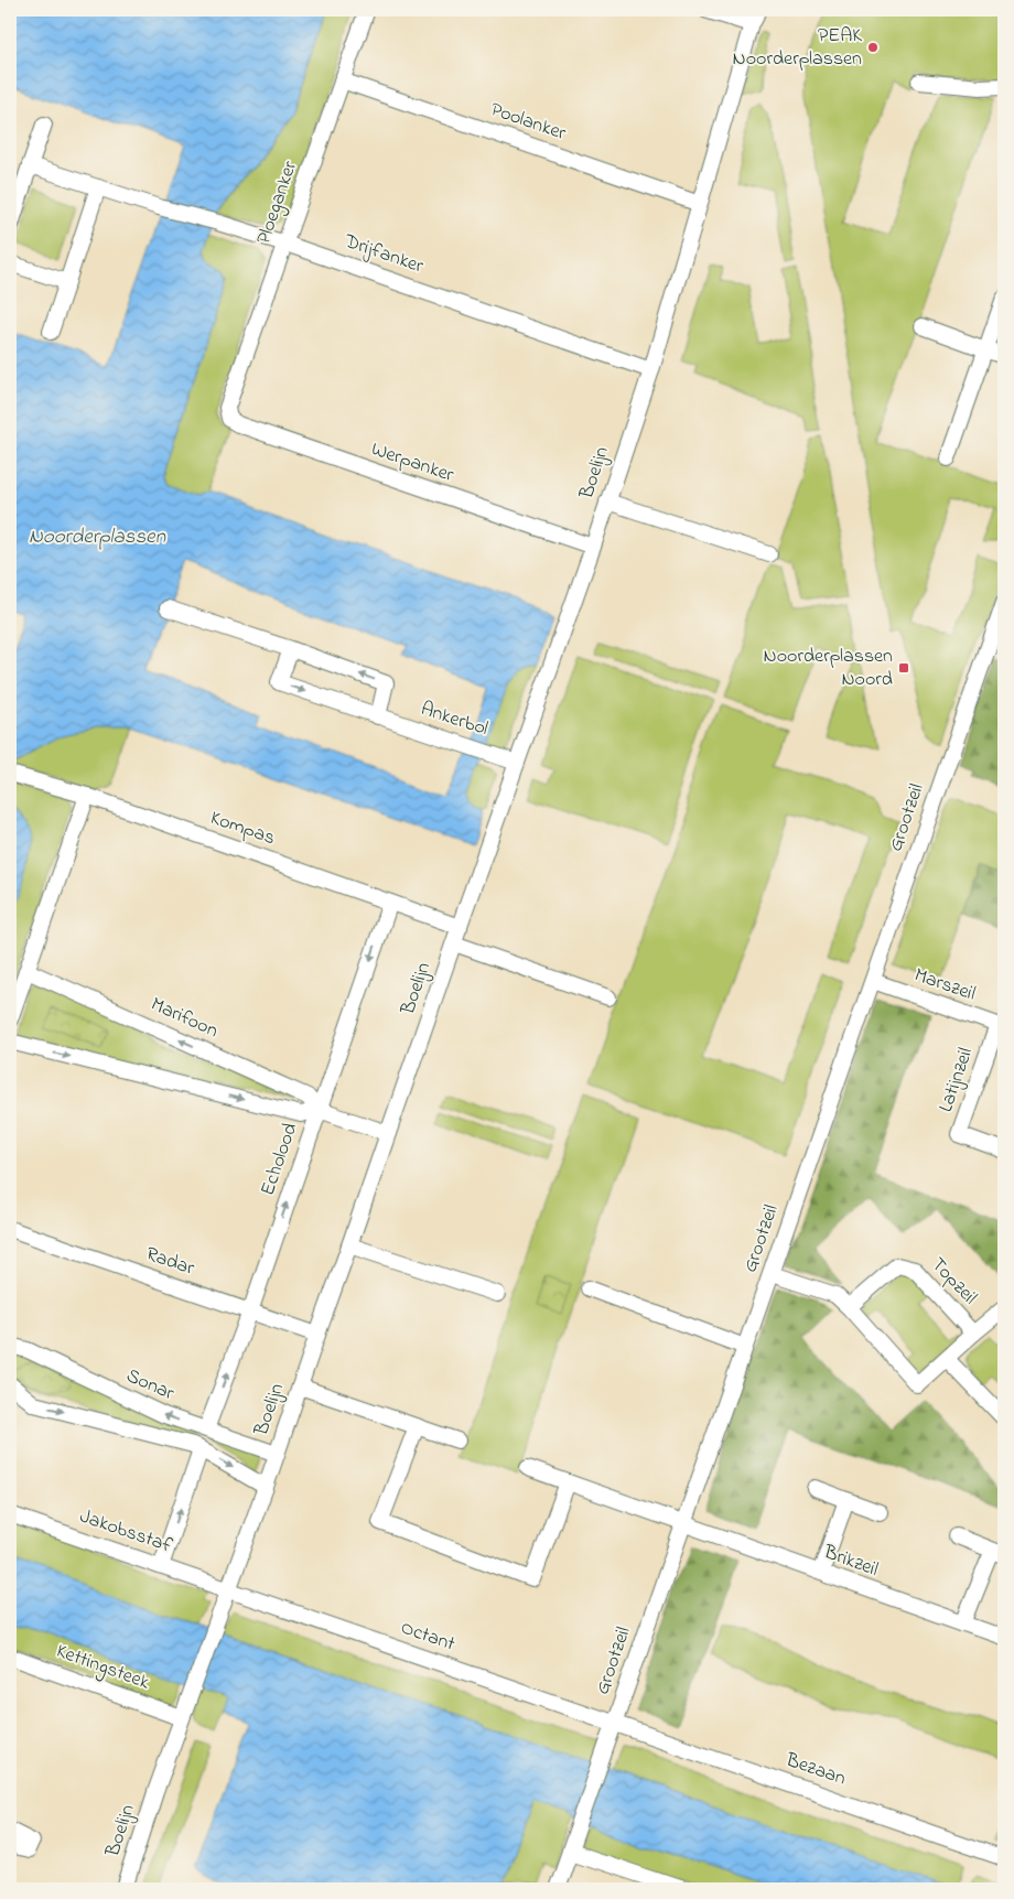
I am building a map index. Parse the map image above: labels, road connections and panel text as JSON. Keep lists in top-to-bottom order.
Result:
{
  "streets": {
    "street": [
      "Poolanker",
      "Ploeganker",
      "Drijfanker",
      "Werpanker",
      "Boelijn",
      "Ankerbol",
      "Grootzeil",
      "Kompas",
      "Marszeil",
      "Marifoon",
      "Latijnzeil",
      "Echolood",
      "Radar",
      "Topzeil",
      "Sonar",
      "Jakobsstaf",
      "Brikzeil",
      "Octant",
      "Kettingsteek",
      "Bezaan"
    ]
  },
  "crossings": [
    ["Poolanker", "Ploeganker"],
    ["Poolanker", "Boelijn"],
    ["Ploeganker", "Drijfanker"],
    ["Ploeganker", "Werpanker"],
    ["Drijfanker", "Boelijn"],
    ["Werpanker", "Boelijn"],
    ["Boelijn", "Ankerbol"],
    ["Boelijn", "Kompas"],
    ["Boelijn", "Marifoon"],
    ["Boelijn", "Radar"],
    ["Boelijn", "Sonar"],
    ["Boelijn", "Jakobsstaf"],
    ["Boelijn", "Octant"],
    ["Boelijn", "Kettingsteek"],
    ["Grootzeil", "Marszeil"],
    ["Grootzeil", "Topzeil"],
    ["Grootzeil", "Brikzeil"],
    ["Grootzeil", "Octant"],
    ["Grootzeil", "Bezaan"],
    ["Kompas", "Echolood"],
    ["Marszeil", "Latijnzeil"],
    ["Marifoon", "Echolood"],
    ["Echolood", "Radar"],
    ["Echolood", "Sonar"],
    ["Jakobsstaf", "Octant"],
    ["Octant", "Bezaan"]
  ],
  "water": ["Noorderplassen"],
  "places": {
    "other": ["PEAK Noorderplassen"],
    "transit": ["Noorderplassen Noord"]
  }
}
